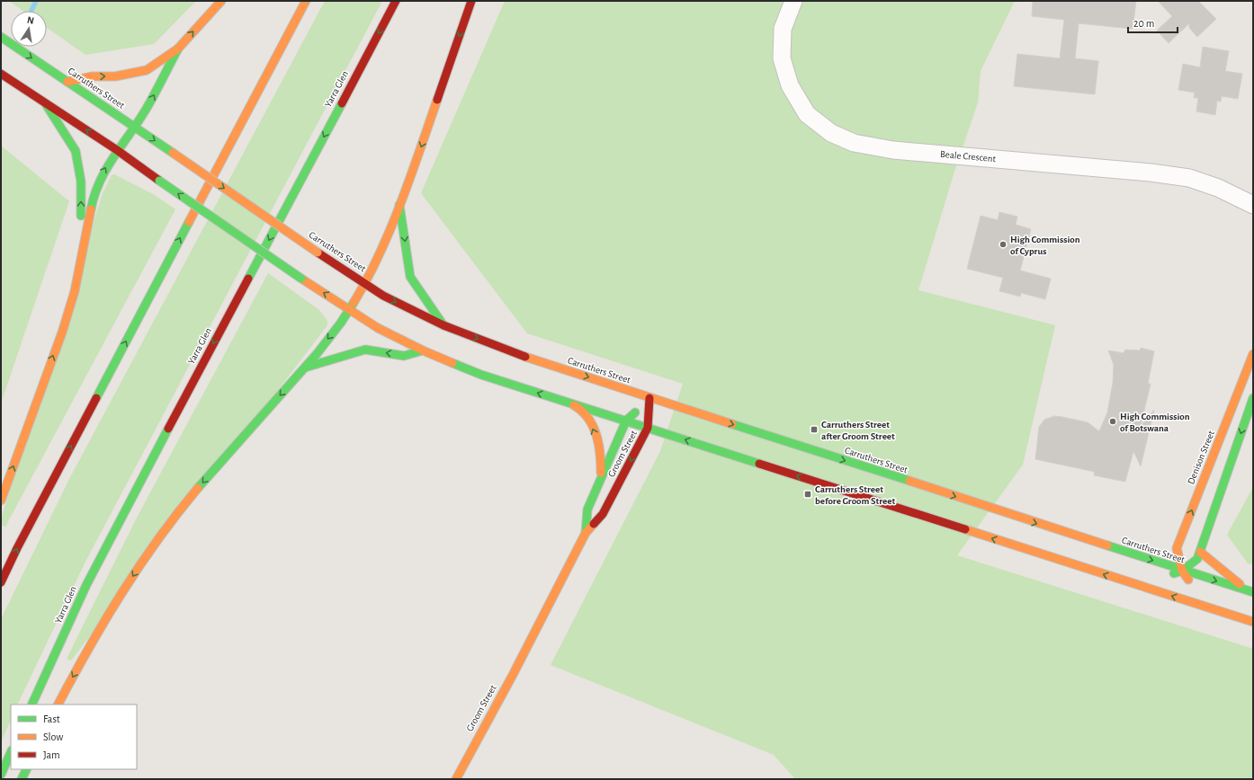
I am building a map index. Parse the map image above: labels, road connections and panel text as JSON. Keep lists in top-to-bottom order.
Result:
{
  "streets": {
    "main road": [
      "Carruthers Street",
      "Yarra Glen",
      "Groom Street",
      "Denison Street"
    ],
    "street": ["Beale Crescent"]
  },
  "crossings": [
    ["Carruthers Street", "Groom Street"],
    ["Carruthers Street", "Denison Street"]
  ],
  "places": {
    "other": ["High Commission of Cyprus", "High Commission of Botswana"],
    "transit": ["Carruthers Street after Groom Street", "Carruthers Street before Groom Street"]
  },
  "legend": ["Fast", "Slow", "Jam"],
  "scale_bar": "20 m",
  "north": "top"
}
